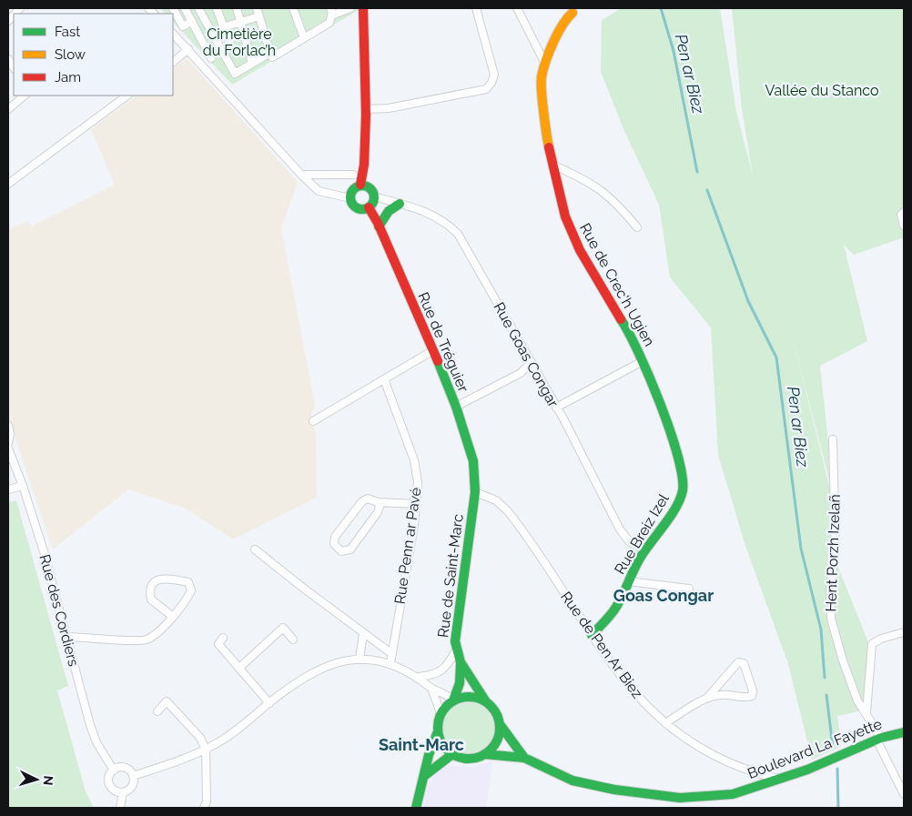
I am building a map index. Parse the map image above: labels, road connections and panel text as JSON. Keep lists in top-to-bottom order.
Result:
{
  "streets": {
    "main road": [
      "Rue de Crec'h Ugien",
      "Rue de Tréguier",
      "Rue Breiz Izel",
      "Rue de Saint-Marc",
      "Boulevard La Fayette"
    ],
    "street": [
      "Rue Goas Congar",
      "Rue Penn ar Pavé",
      "Hent Porzh Izelañ",
      "Rue des Cordiers",
      "Rue de Pen Ar Biez"
    ]
  },
  "crossings": [
    ["Rue de Crec'h Ugien", "Rue Breiz Izel"],
    ["Rue de Tréguier", "Rue Goas Congar"],
    ["Rue de Tréguier", "Rue de Saint-Marc"],
    ["Rue de Tréguier", "Rue de Pen Ar Biez"],
    ["Rue Goas Congar", "Rue Breiz Izel"],
    ["Rue Breiz Izel", "Rue de Pen Ar Biez"],
    ["Hent Porzh Izelañ", "Boulevard La Fayette"],
    ["Rue de Saint-Marc", "Rue de Pen Ar Biez"],
    ["Rue de Saint-Marc", "Boulevard La Fayette"],
    ["Rue de Pen Ar Biez", "Boulevard La Fayette"]
  ],
  "districts": ["Goas Congar", "Saint-Marc"],
  "water": ["Pen ar Biez"],
  "parks": ["Cimetière du Forlac’h", "Vallée du Stanco"],
  "legend": ["Fast", "Slow", "Jam"],
  "north": "right"
}
